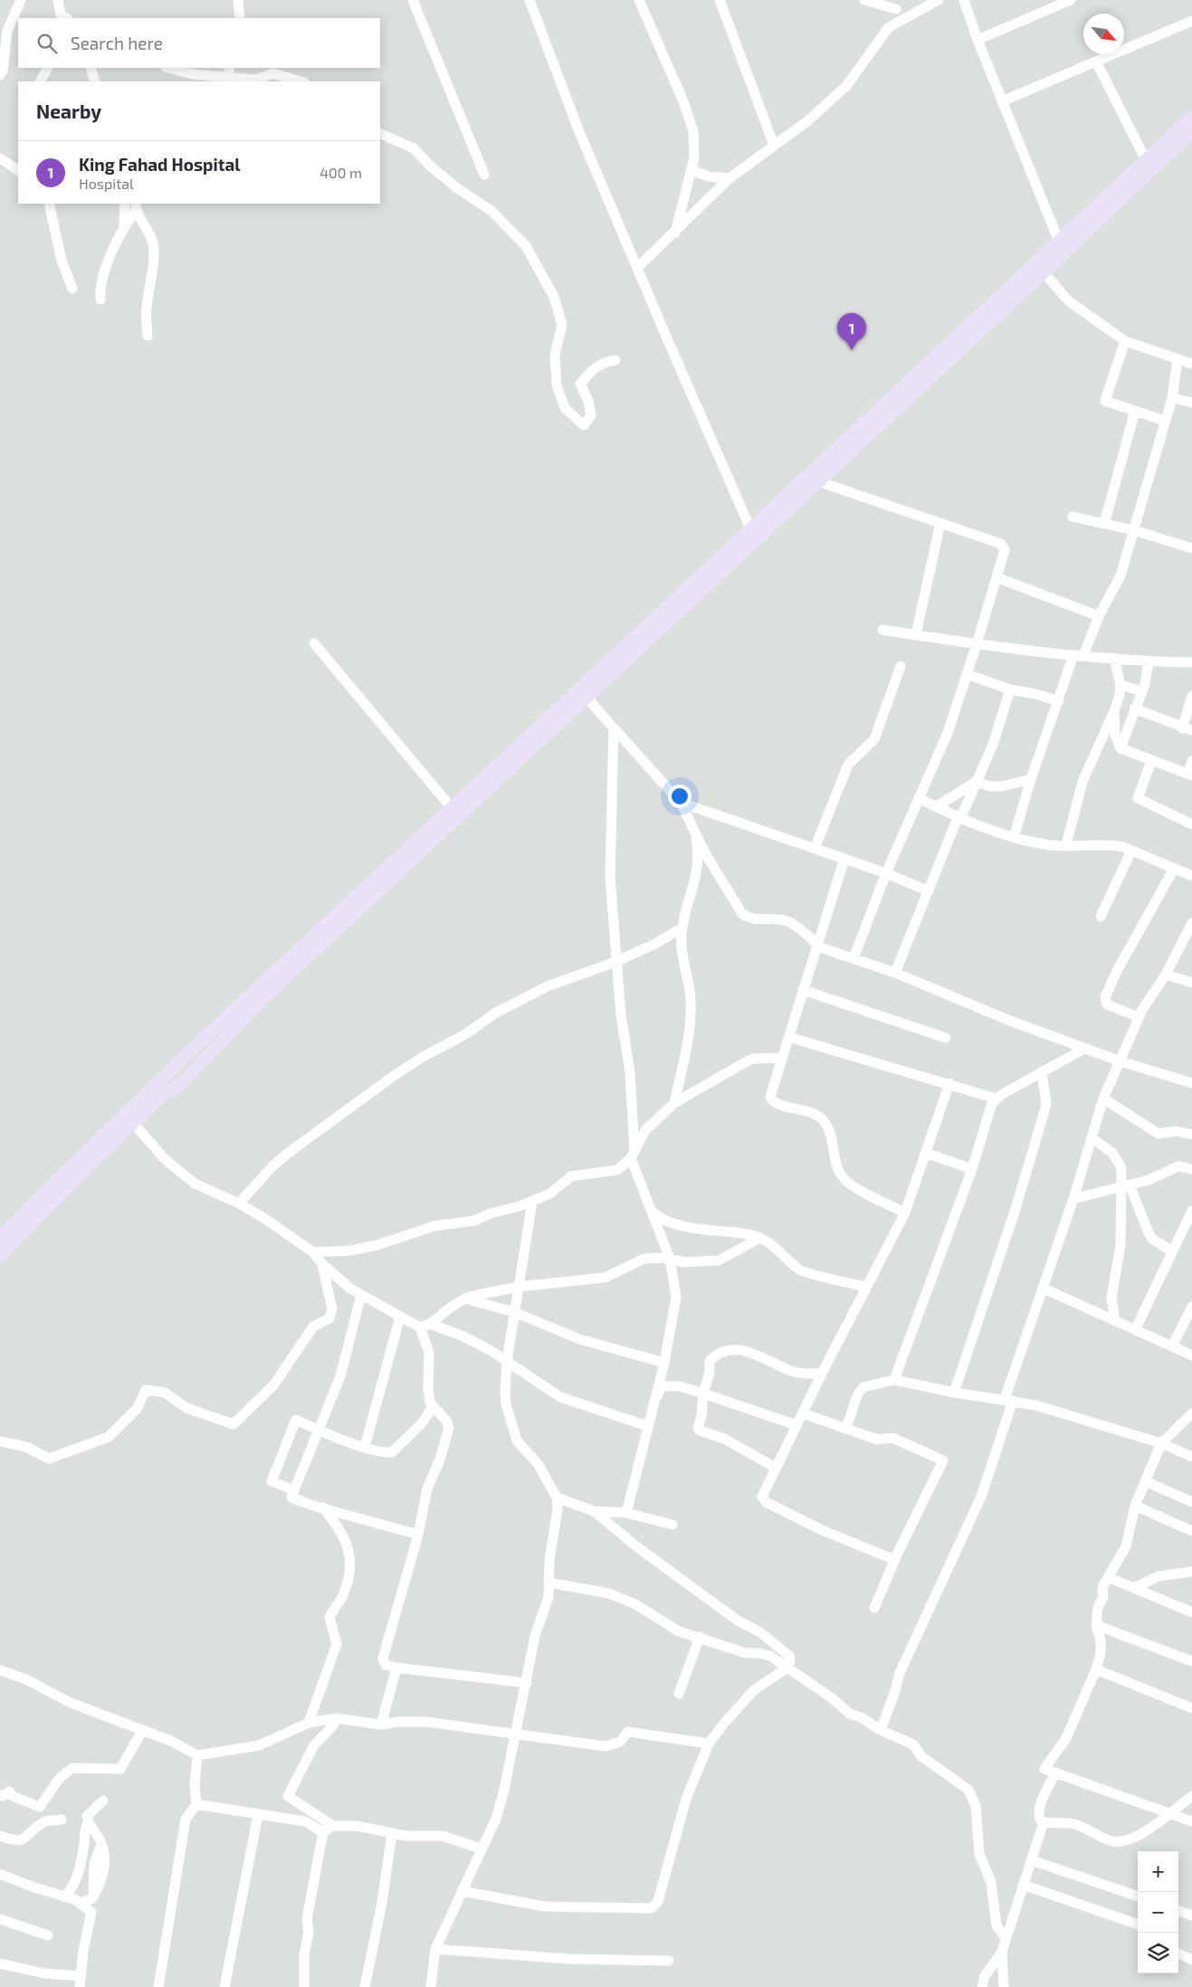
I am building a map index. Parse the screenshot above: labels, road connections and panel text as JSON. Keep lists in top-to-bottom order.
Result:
{
  "north": "bottom right",
  "page": {
    "search": "Search here",
    "heading": "Nearby",
    "list": [
      {
        "mark": "1",
        "name": "King Fahad Hospital",
        "note": "Hospital",
        "value": "400 m"
      }
    ],
    "pins": "1",
    "map_buttons": ["+", "−"]
  }
}
